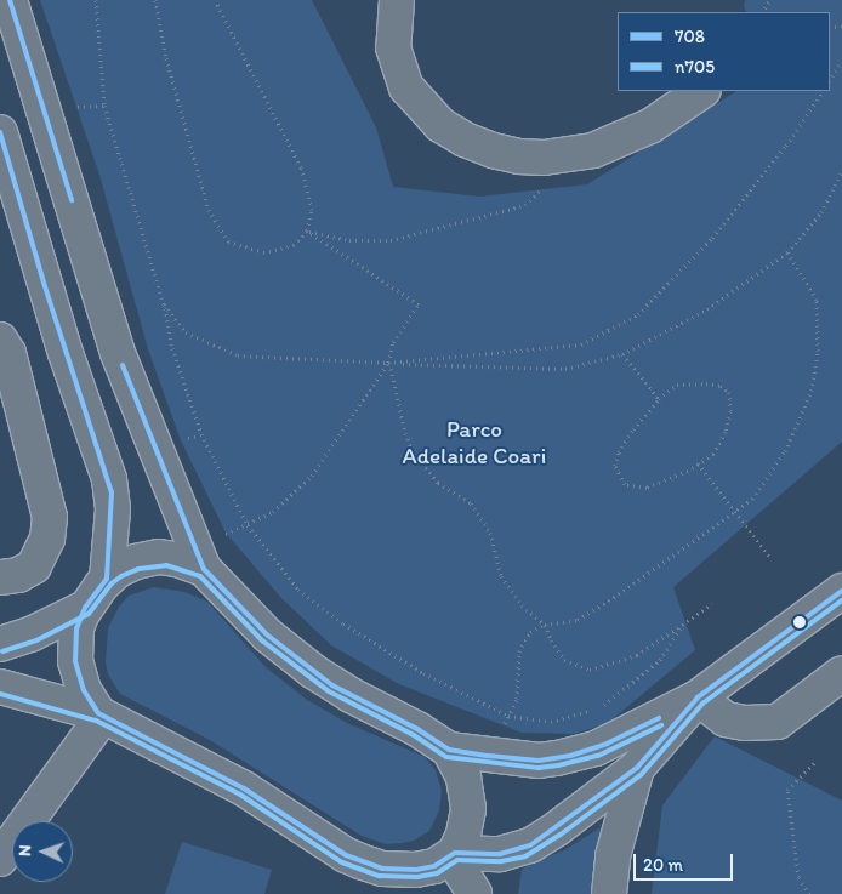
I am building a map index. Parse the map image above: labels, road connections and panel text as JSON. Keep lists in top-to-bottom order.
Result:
{
  "parks": ["Parco Adelaide Coari"],
  "lines": ["transit line 708", "transit line n705"],
  "legend": ["708", "n705"],
  "scale_bar": "20 m",
  "north": "left"
}
